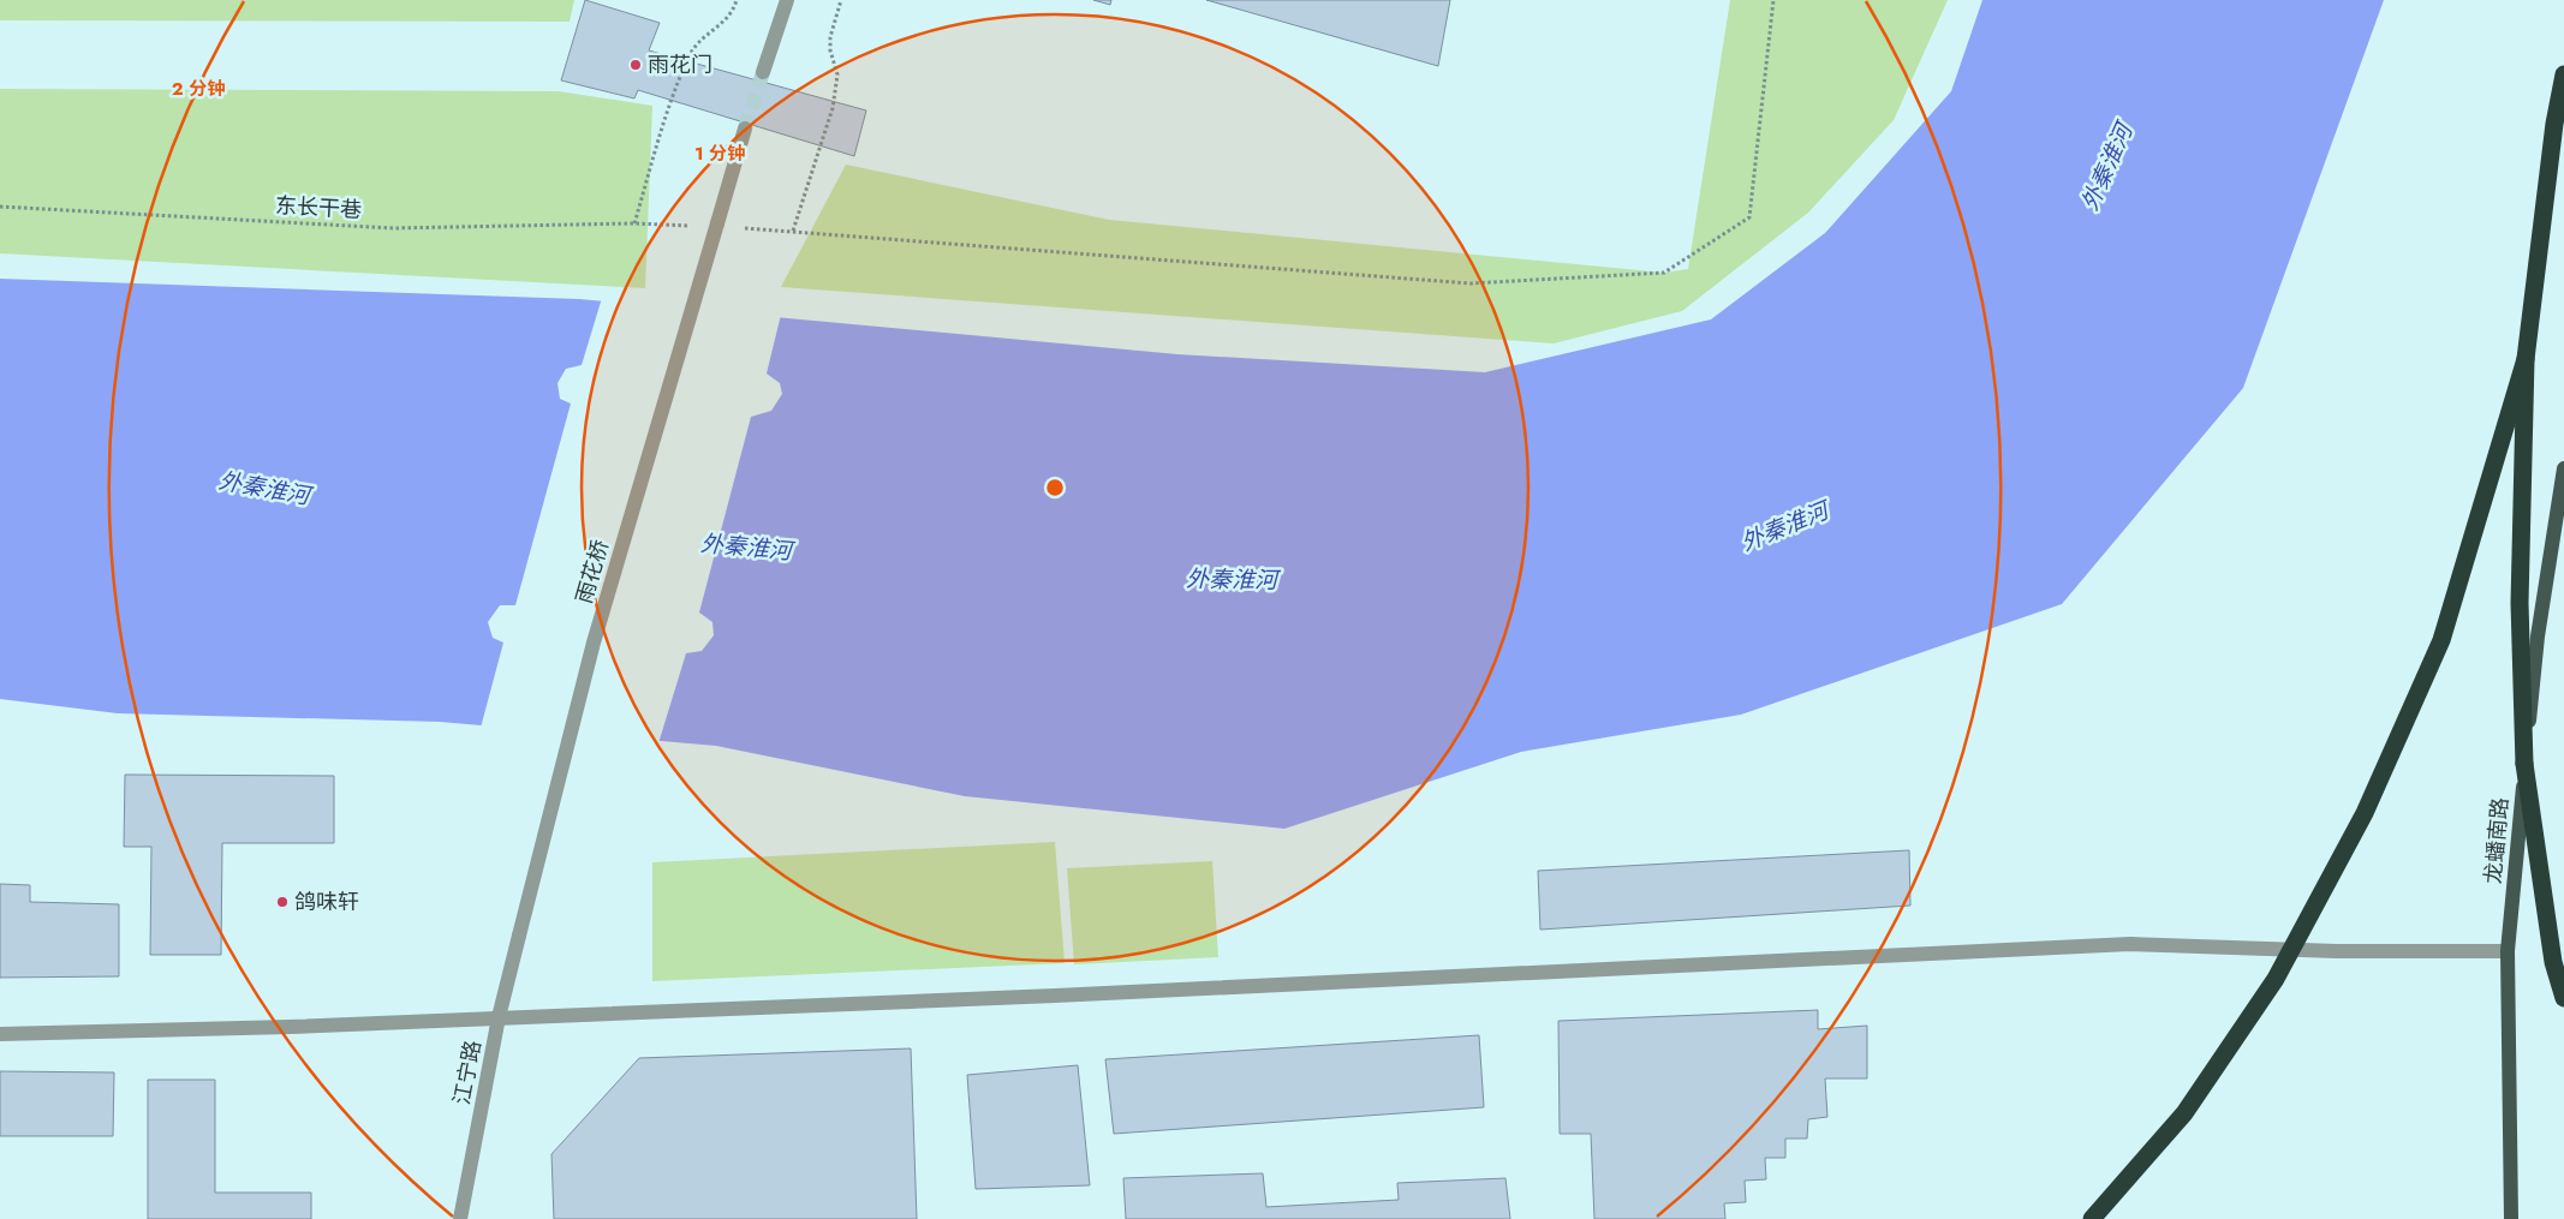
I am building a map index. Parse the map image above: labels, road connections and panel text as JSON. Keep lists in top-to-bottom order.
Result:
{
  "streets": {
    "main road": ["龙蟠南路"],
    "street": ["雨花桥", "江宁路"],
    "path": ["东长干巷"]
  },
  "crossings": [
    ["雨花桥", "江宁路"]
  ],
  "water": ["外秦淮河"],
  "places": ["雨花门", "鸽味轩"],
  "rings": ["2 分钟", "1 分钟"]
}
